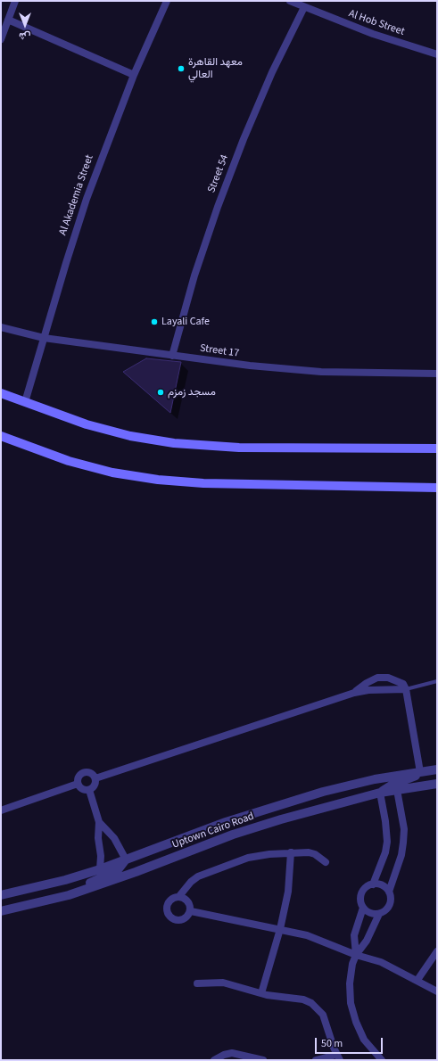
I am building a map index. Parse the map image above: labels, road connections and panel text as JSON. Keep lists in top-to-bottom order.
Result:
{
  "streets": {
    "street": [
      "Al Hob Street",
      "Street 54",
      "Al Akademia Street",
      "Street 17",
      "Uptown Cairo Road"
    ]
  },
  "crossings": [
    ["Al Hob Street", "Street 54"],
    ["Street 54", "Street 17"],
    ["Al Akademia Street", "Street 17"]
  ],
  "places": ["معهد القاهرة العالي", "Layali Cafe", "مسجد زمزم"],
  "scale_bar": "50 m",
  "north": "bottom"
}
